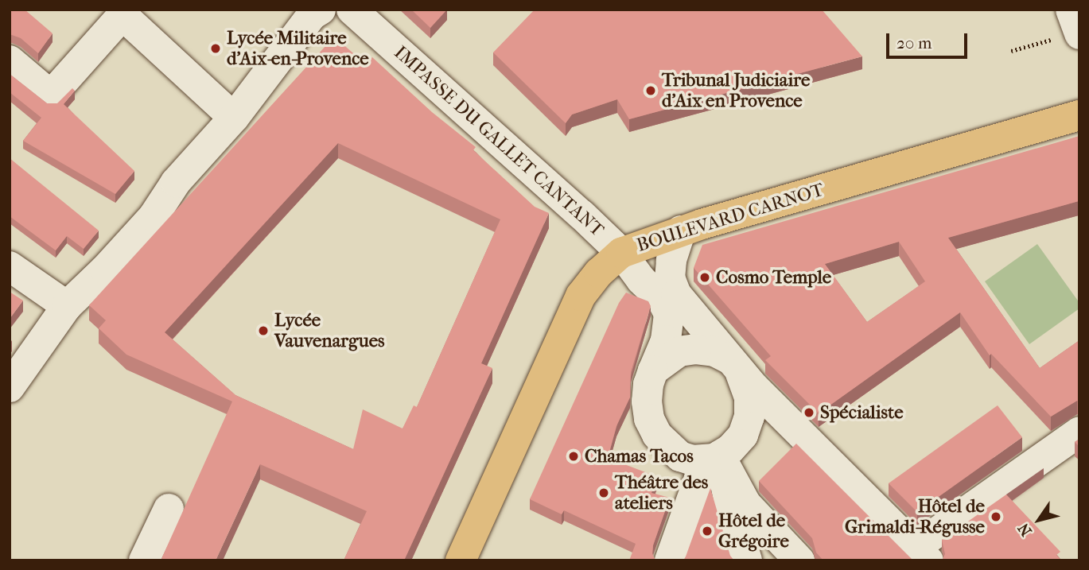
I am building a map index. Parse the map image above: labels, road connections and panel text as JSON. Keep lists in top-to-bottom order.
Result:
{
  "streets": {
    "main road": ["BOULEVARD CARNOT"],
    "street": ["IMPASSE DU GALLET CANTANT"]
  },
  "crossings": [
    ["IMPASSE DU GALLET CANTANT", "BOULEVARD CARNOT"]
  ],
  "places": [
    "Lycée Militaire d'Aix-en-Provence",
    "Tribunal Judiciaire d'Aix en Provence",
    "Cosmo Temple",
    "Lycée Vauvenargues",
    "Spécialiste",
    "Chamas Tacos",
    "Théâtre des ateliers",
    "Hôtel de Grimaldi-Régusse",
    "Hôtel de Grégoire"
  ],
  "scale_bar": "20 m",
  "north": "bottom left"
}
